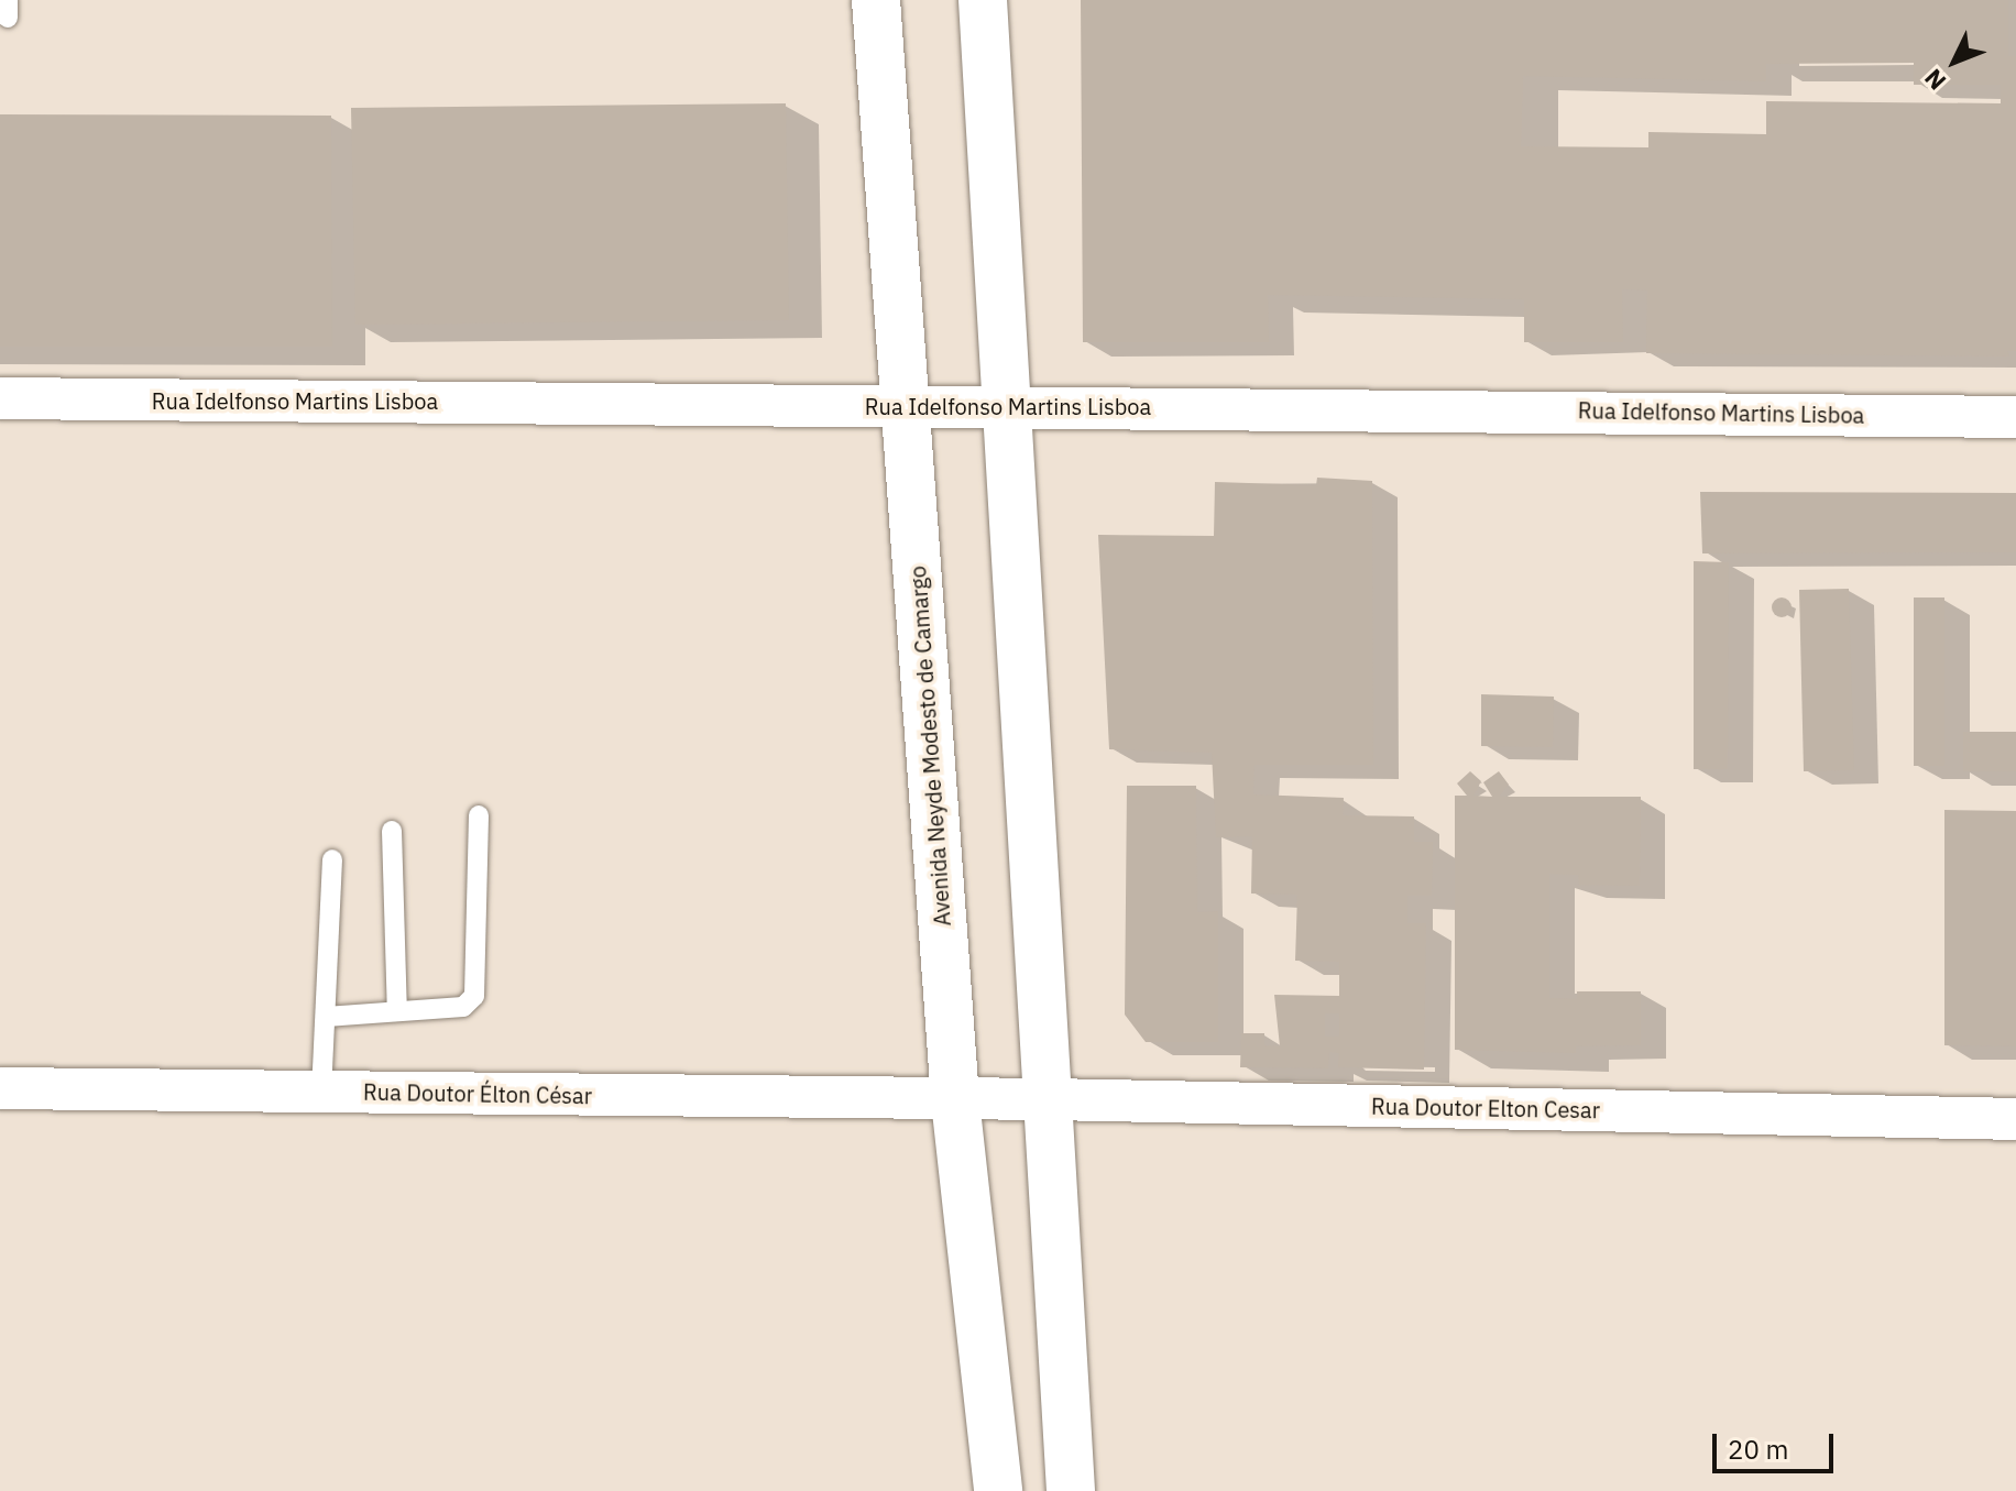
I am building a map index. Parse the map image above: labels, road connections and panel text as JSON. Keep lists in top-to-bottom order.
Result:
{
  "streets": {
    "street": [
      "Rua Idelfonso Martins Lisboa",
      "Avenida Neyde Modesto de Camargo",
      "Rua Doutor Élton César",
      "Rua Doutor Elton Cesar"
    ]
  },
  "crossings": [
    ["Rua Idelfonso Martins Lisboa", "Avenida Neyde Modesto de Camargo"],
    ["Avenida Neyde Modesto de Camargo", "Rua Doutor Élton César"],
    ["Avenida Neyde Modesto de Camargo", "Rua Doutor Elton Cesar"],
    ["Rua Doutor Élton César", "Rua Doutor Elton Cesar"]
  ],
  "scale_bar": "20 m",
  "north": "bottom left"
}
